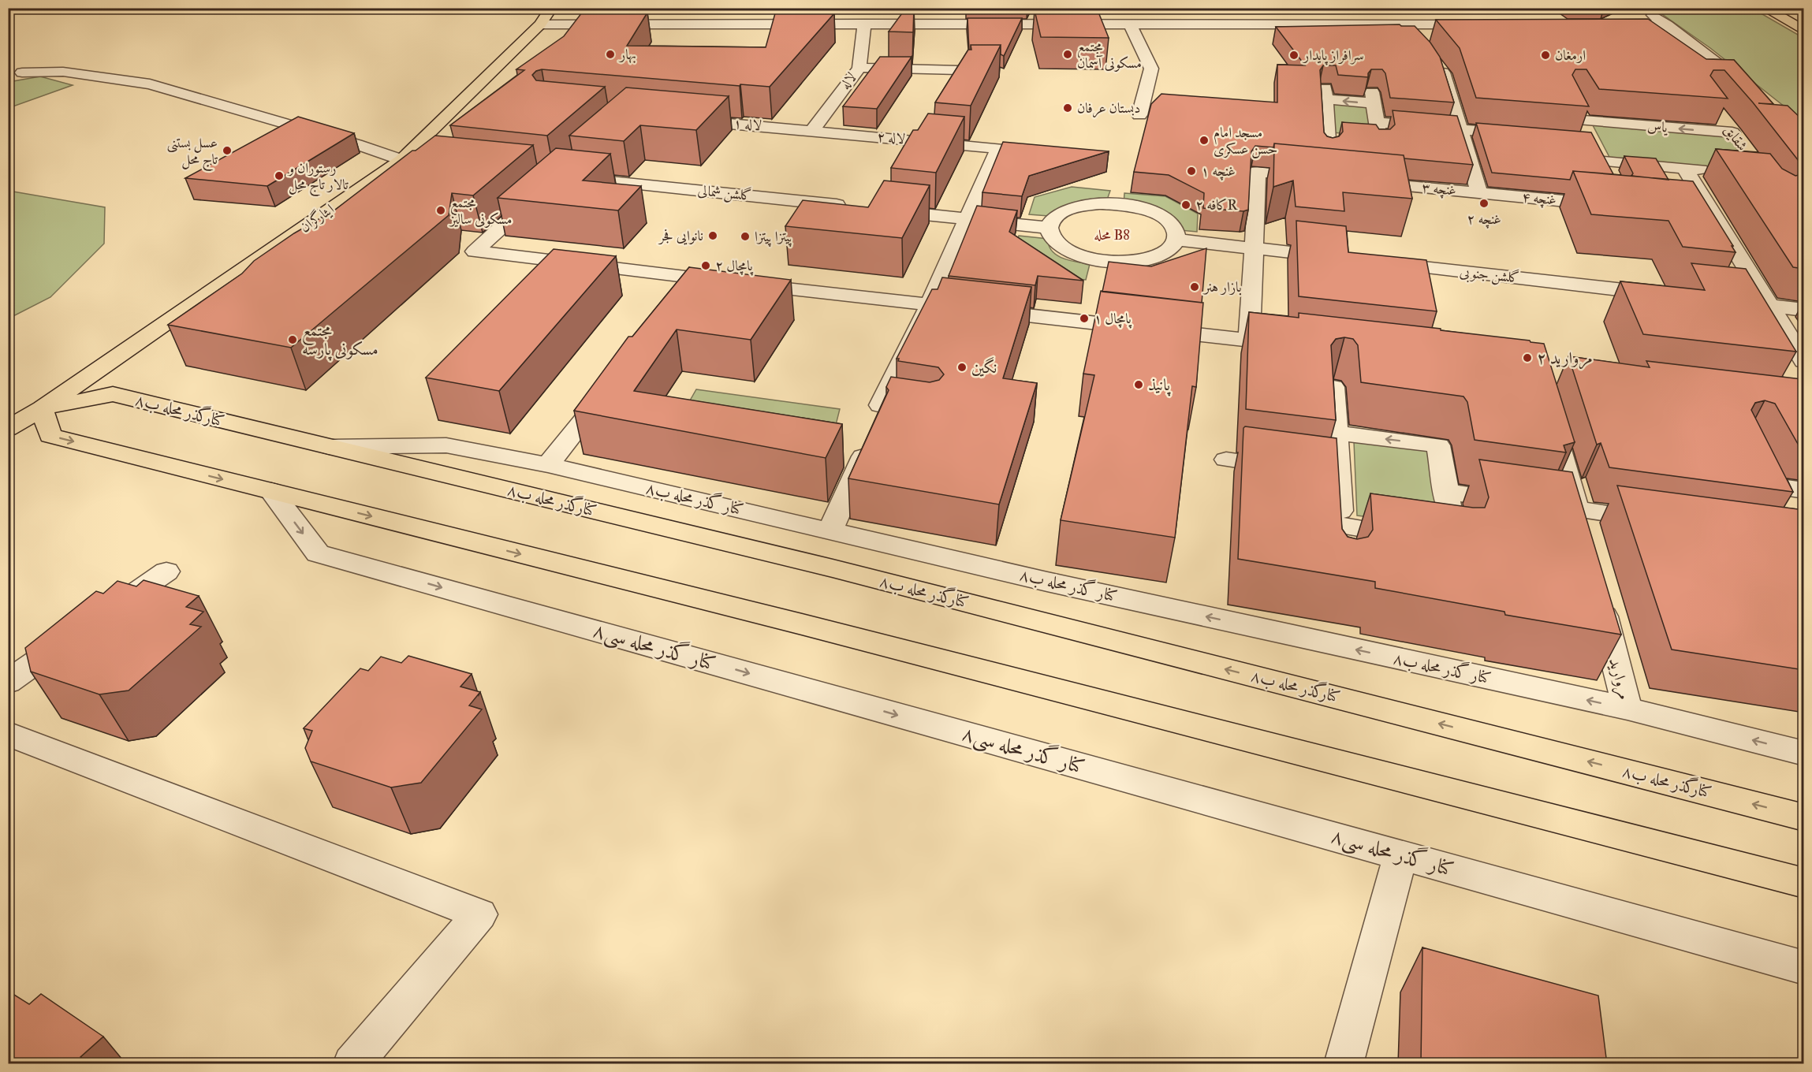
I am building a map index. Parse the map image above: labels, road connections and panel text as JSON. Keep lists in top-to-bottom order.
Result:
{
  "streets": {
    "main road": ["ایثارگران", "کنارگذر محله ب۸"],
    "street": [
      "لاله",
      "لاله ۱",
      "یاس",
      "لاله ۲",
      "شقایق",
      "غنچه ۳",
      "گلشن شمالی",
      "غنچه ۴",
      "گلشن جنوبی",
      "کنار گذر محله ب۸",
      "کنار گذر محله سی۸",
      "مروارید"
    ]
  },
  "crossings": [
    ["لاله", "لاله ۱"],
    ["لاله", "لاله ۲"],
    ["لاله ۱", "لاله ۲"],
    ["یاس", "شقایق"],
    ["غنچه ۳", "غنچه ۴"],
    ["ایثارگران", "کنارگذر محله ب۸"],
    ["کنارگذر محله ب۸", "کنار گذر محله ب۸"],
    ["کنار گذر محله ب۸", "مروارید"]
  ],
  "one_way": ["کنار گذر محله سی۸"],
  "districts": ["محله B8"],
  "places": [
    "بهار",
    "مجتمع مسکونی آسمان",
    "سرافراز پایدار",
    "ارمغان",
    "دبستان عرفان",
    "مسجد امام حسن عسکری",
    "عسل بستنی تاج محل",
    "غنچه ۱",
    "رستوران و تالار تاج محل",
    "غنچه ۲",
    "کافه ۲R",
    "مجتمع مسکونی سالیز",
    "نانوایی فجر",
    "پیتزا پیتزا",
    "پامچال ۲",
    "بازار هنر",
    "پامچال ۱",
    "مجتمع مسکونی پارسه",
    "مروارید ۲",
    "نگین",
    "پانیذ"
  ]
}
